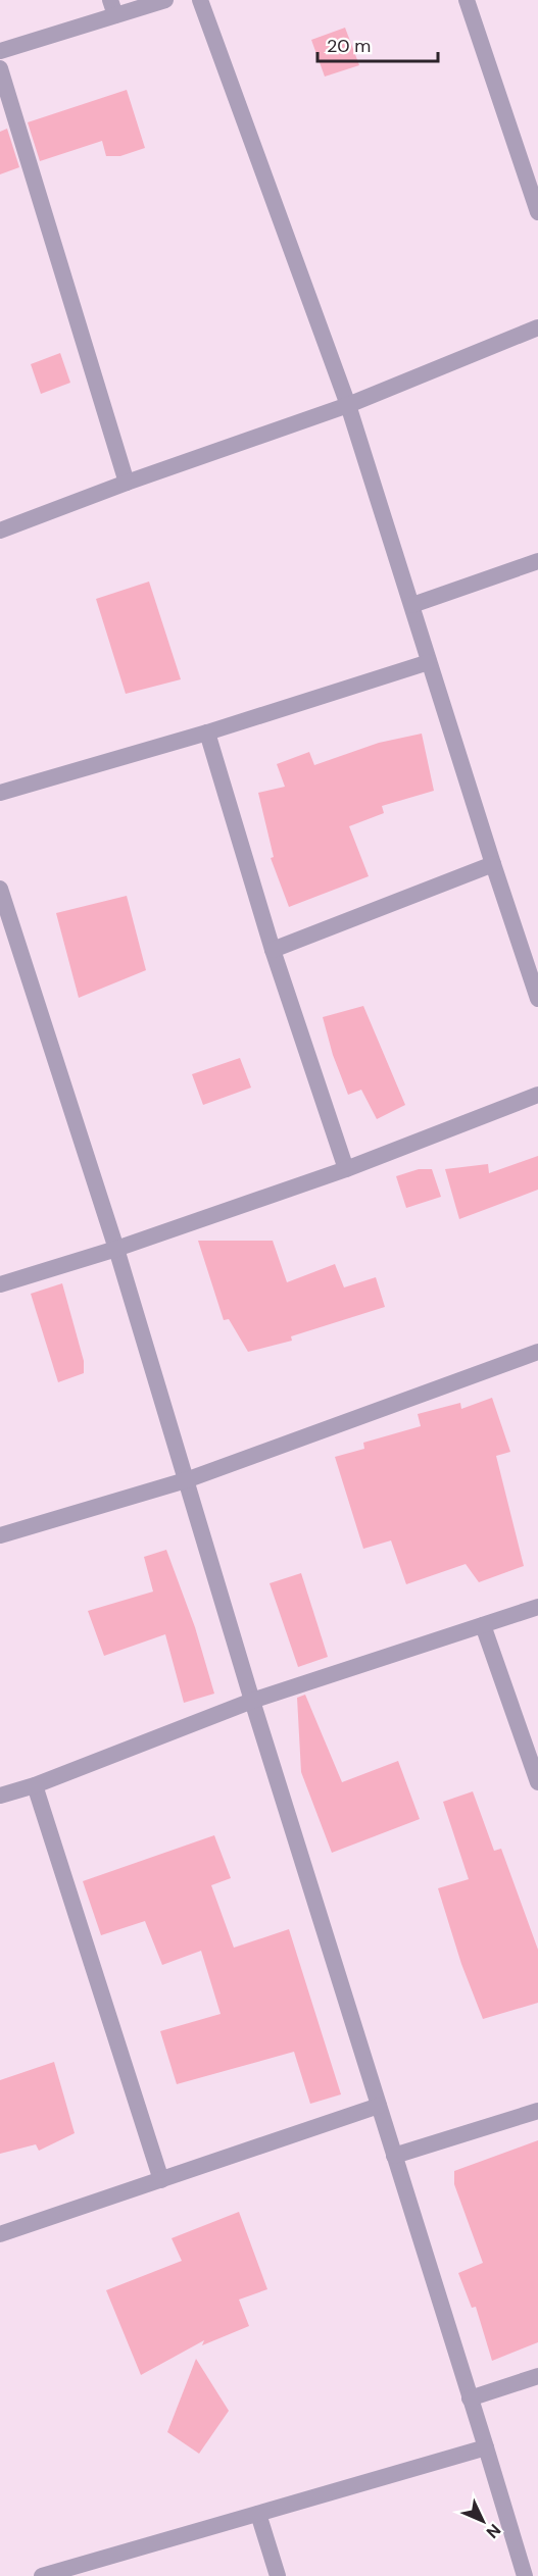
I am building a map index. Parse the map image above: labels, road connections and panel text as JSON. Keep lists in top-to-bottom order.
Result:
{
  "scale_bar": "20 m",
  "north": "bottom right"
}
